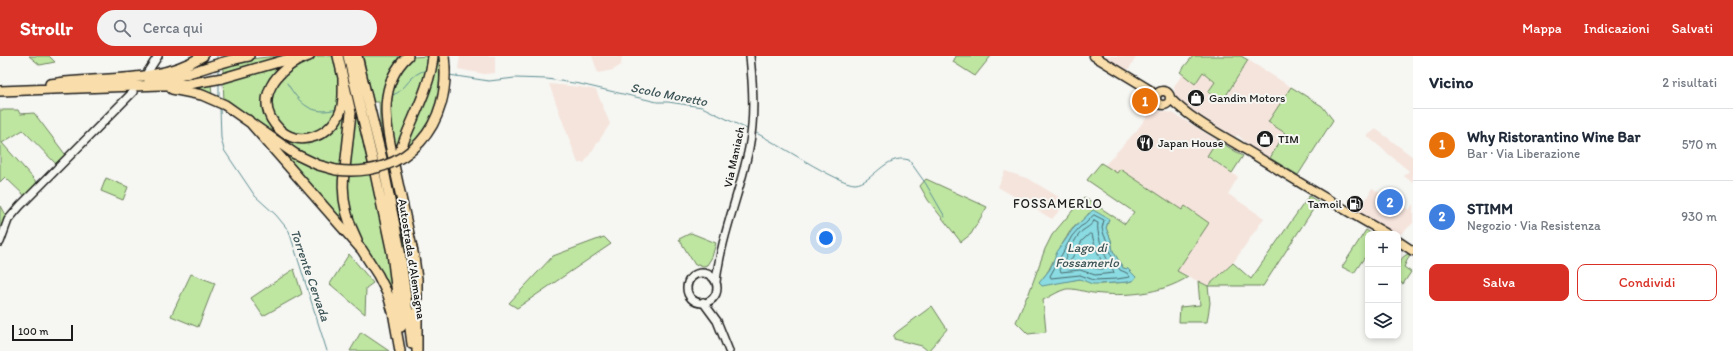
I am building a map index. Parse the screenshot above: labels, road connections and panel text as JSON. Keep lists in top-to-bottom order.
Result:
{
  "streets": {
    "highway": ["Autostrada d'Alemagna"],
    "main road": ["Via Maniach"]
  },
  "districts": ["FOSSAMERLO"],
  "water": ["Scolo Moretto", "Lago di Fossamerlo", "Torrente Cervada"],
  "places": {
    "shop": ["Gandin Motors", "TIM"],
    "restaurant": ["Japan House"],
    "fuel station": ["Tamoil"]
  },
  "scale_bar": "100 m",
  "page": {
    "header": "Strollr",
    "search": "Cerca qui",
    "nav": ["Mappa", "Indicazioni", "Salvati"],
    "heading": ["Vicino", "2 risultati"],
    "pins": ["1", "2"],
    "list": [
      {
        "mark": "1",
        "name": "Why Ristorantino Wine Bar",
        "note": "Bar · Via Liberazione",
        "value": "570 m"
      },
      {
        "mark": "2",
        "name": "STIMM",
        "note": "Negozio · Via Resistenza",
        "value": "930 m"
      }
    ],
    "map_buttons": ["+", "−"],
    "buttons": ["Salva", "Condividi"],
    "scale": "100 m"
  }
}
